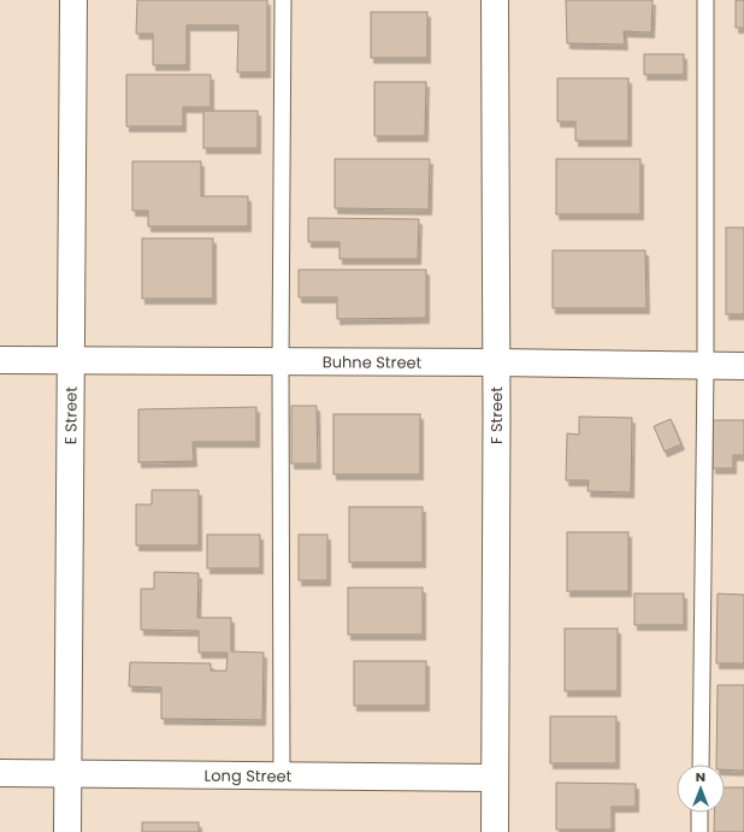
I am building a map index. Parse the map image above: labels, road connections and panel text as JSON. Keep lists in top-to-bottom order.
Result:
{
  "streets": {
    "street": [
      "Buhne Street",
      "F Street",
      "E Street",
      "Long Street"
    ]
  },
  "crossings": [
    ["Buhne Street", "F Street"],
    ["Buhne Street", "E Street"],
    ["F Street", "Long Street"],
    ["E Street", "Long Street"]
  ],
  "north": "top"
}
